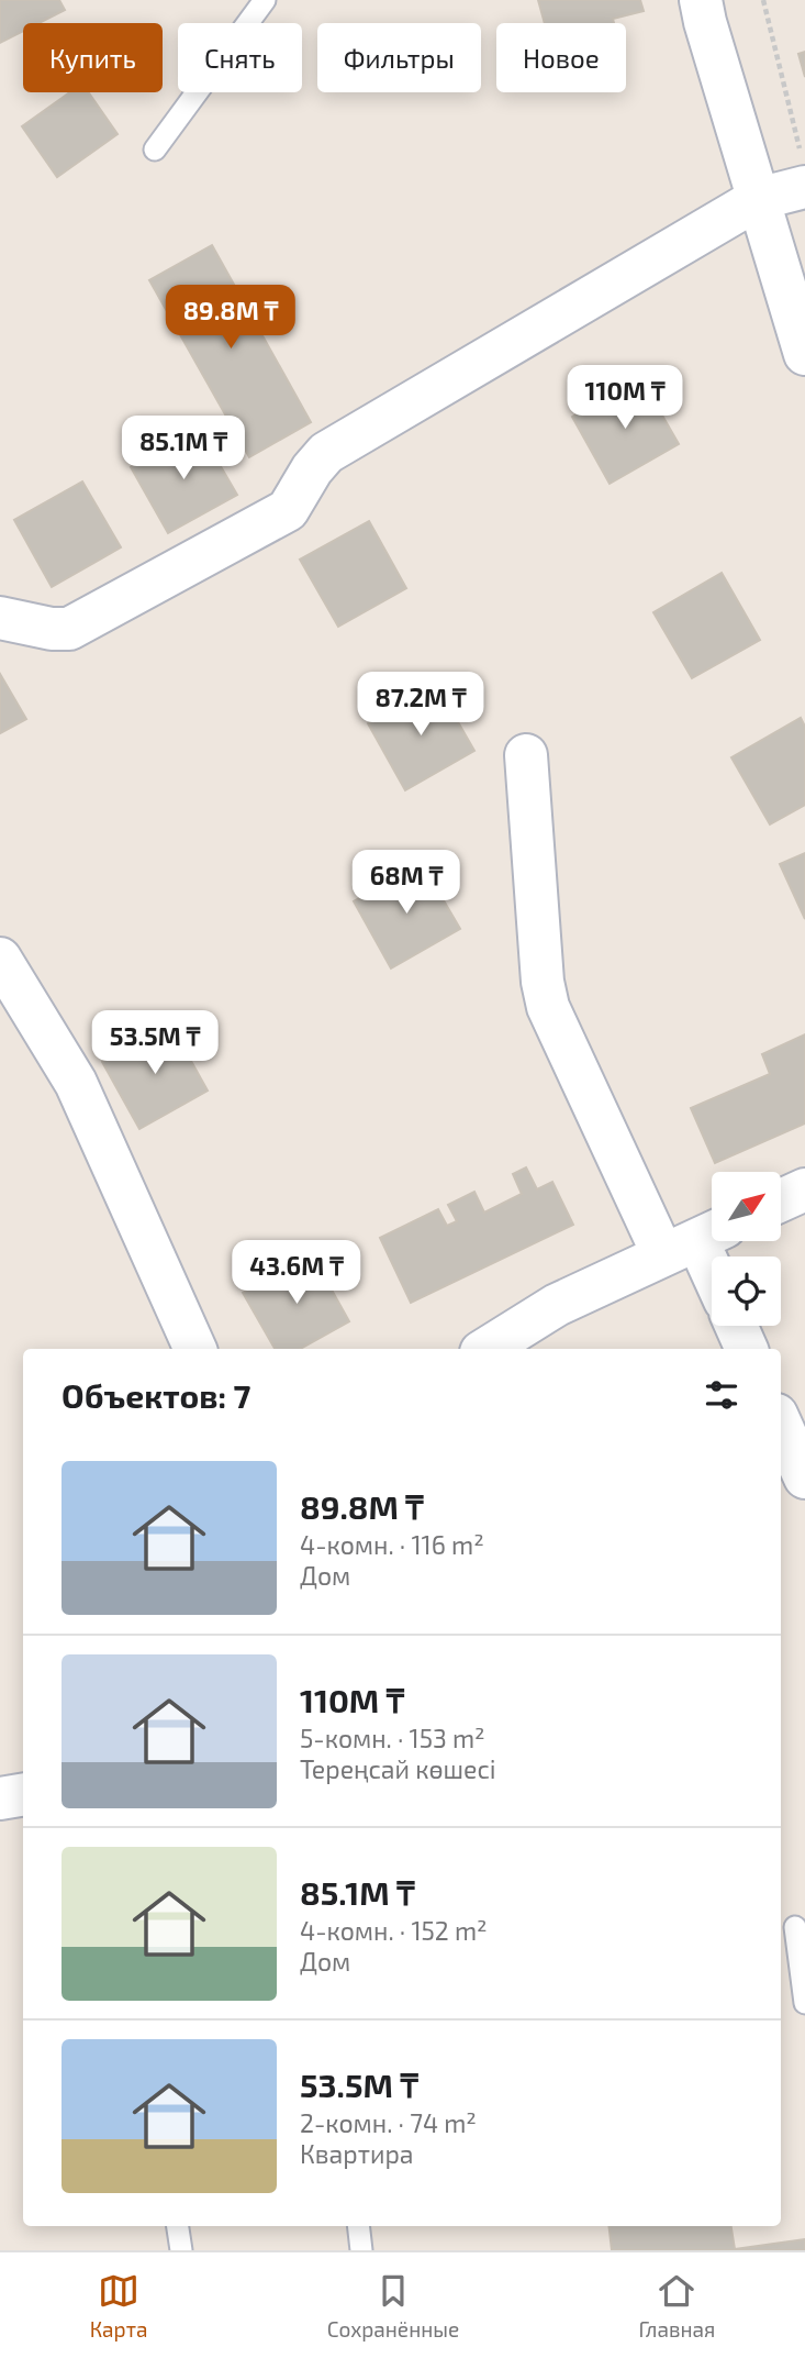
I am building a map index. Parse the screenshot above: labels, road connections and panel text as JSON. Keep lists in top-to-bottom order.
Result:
{
  "north": "top right",
  "page": {
    "chip": [
      "Купить",
      "Снять",
      "Фильтры",
      "Новое"
    ],
    "price": [
      "89.8M ₸",
      "110M ₸",
      "85.1M ₸",
      "87.2M ₸",
      "68M ₸",
      "53.5M ₸",
      "43.6M ₸"
    ],
    "heading": "Объектов: 7",
    "list": [
      {
        "name": "89.8M ₸",
        "note": "4-комн. · 116 m² · Дом"
      },
      {
        "name": "110M ₸",
        "note": "5-комн. · 153 m² · Тереңсай көшесі"
      },
      {
        "name": "85.1M ₸",
        "note": "4-комн. · 152 m² · Дом"
      },
      {
        "name": "53.5M ₸",
        "note": "2-комн. · 74 m² · Квартира"
      }
    ],
    "tabs": ["Карта", "Сохранённые", "Главная"]
  }
}
